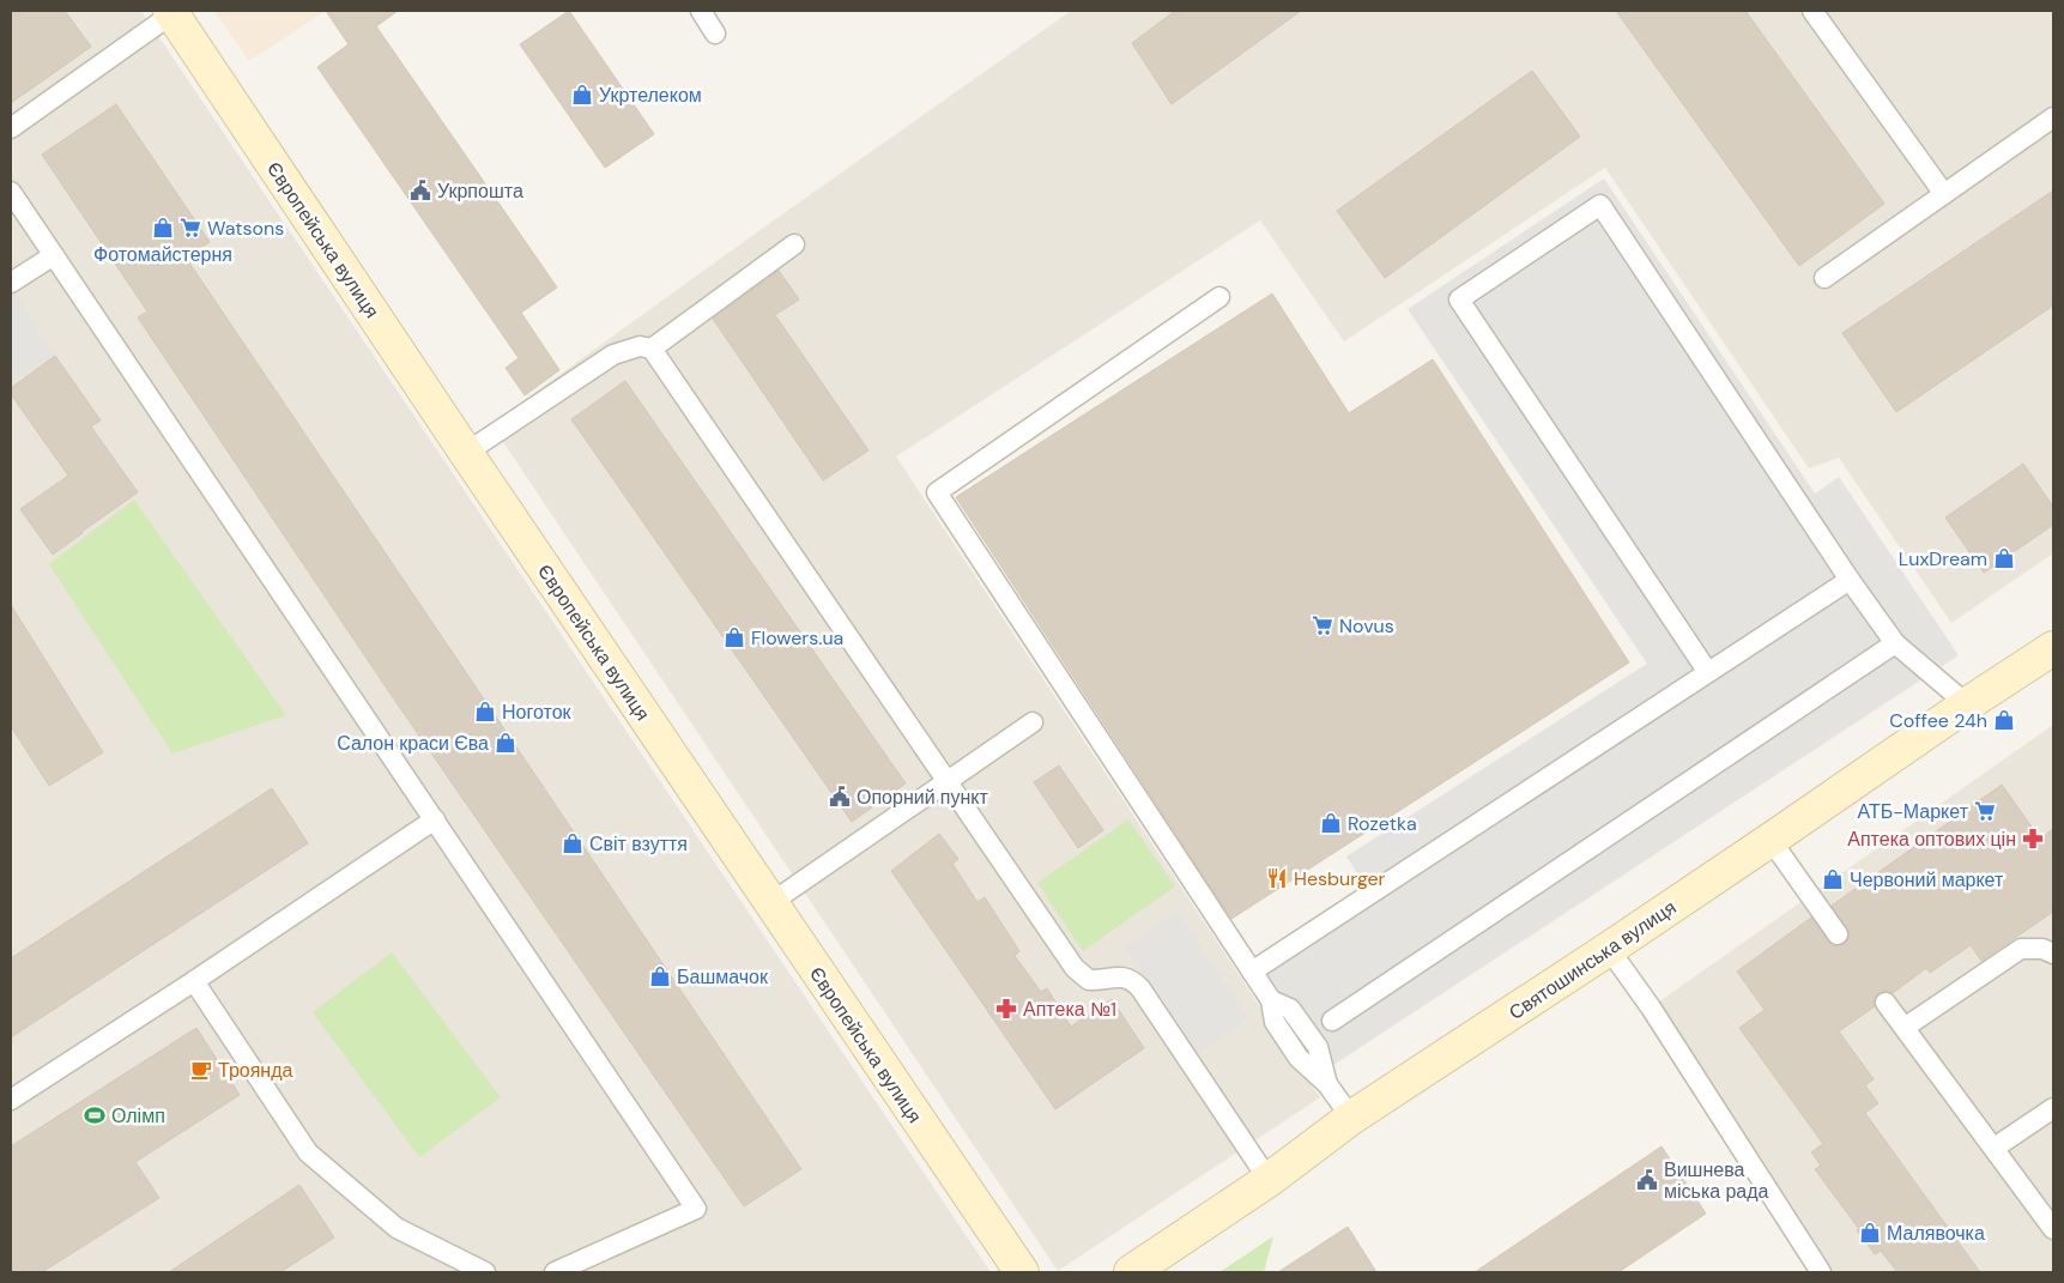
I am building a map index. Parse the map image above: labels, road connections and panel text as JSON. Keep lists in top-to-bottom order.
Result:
{
  "streets": {
    "street": ["Європейська вулиця", "Святошинська вулиця"]
  },
  "places": {
    "shop": [
      "Укртелеком",
      "Фотомайстерня",
      "LuxDream",
      "Flowers.ua",
      "Ноготок",
      "Coffee 24h",
      "Салон краси Єва",
      "Rozetka",
      "Світ взуття",
      "Червоний маркет",
      "Башмачок",
      "Малявочка"
    ],
    "public building": ["Укрпошта", "Опорний пункт", "Вишнева міська рада"],
    "supermarket": ["Watsons", "Novus", "АТБ-Маркет"],
    "pharmacy": ["Аптека оптових цін", "Аптека №1"],
    "restaurant": ["Hesburger"],
    "cafe": ["Троянда"],
    "sports": ["Олімп"]
  }
}
